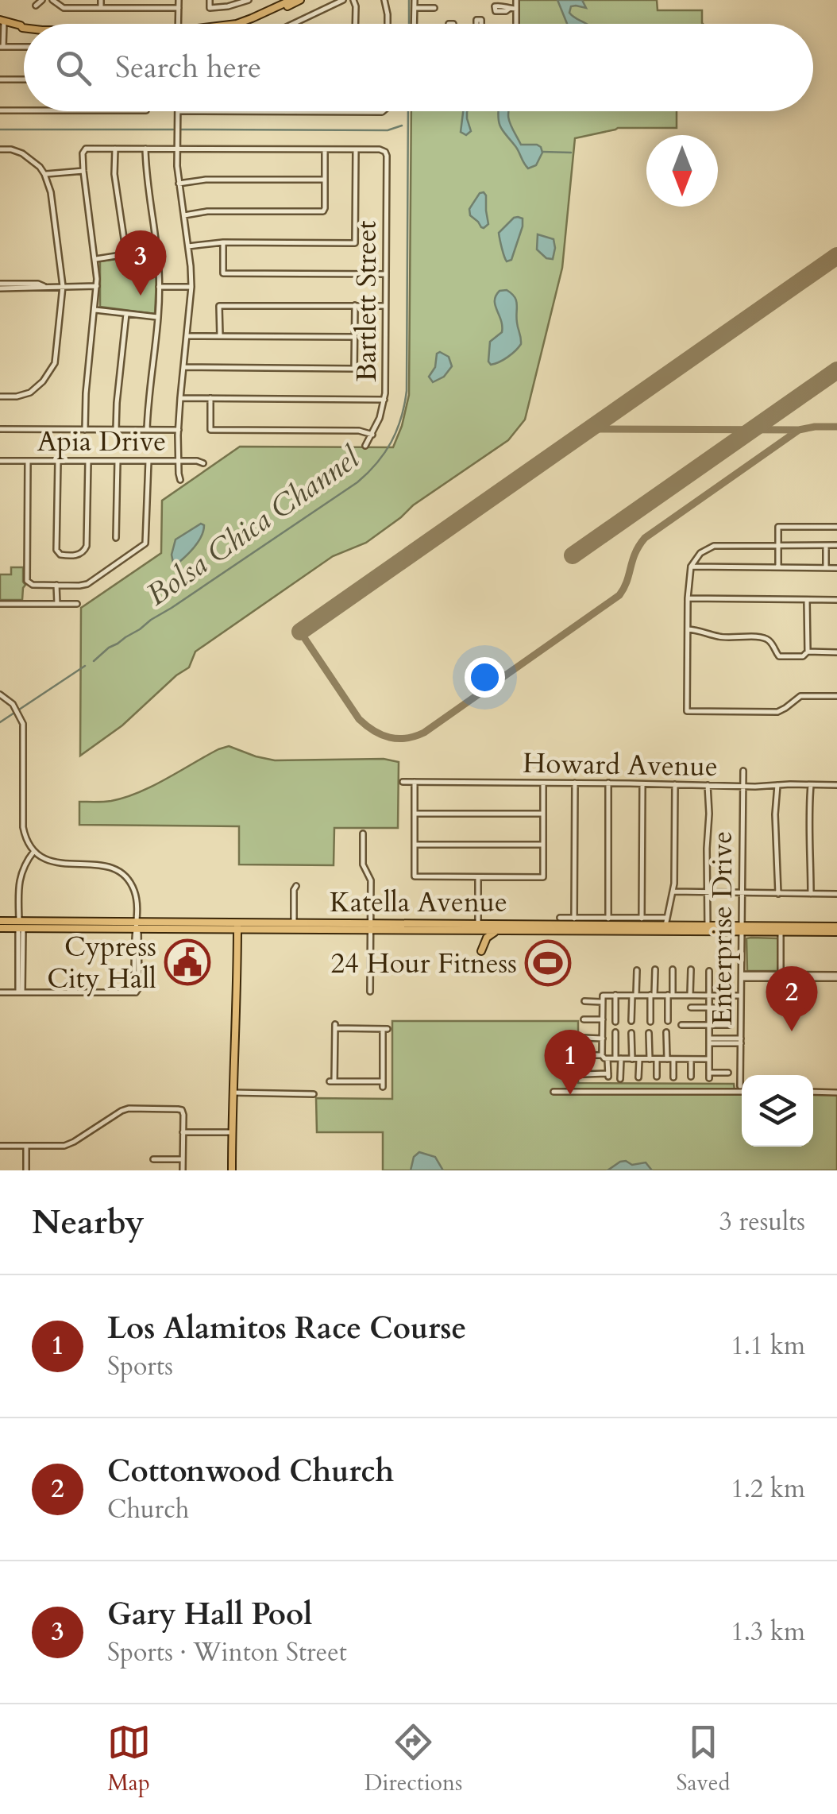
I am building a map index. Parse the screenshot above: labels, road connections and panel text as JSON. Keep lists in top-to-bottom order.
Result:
{
  "streets": {
    "main road": ["Katella Avenue"],
    "street": [
      "Bartlett Street",
      "Apia Drive",
      "Howard Avenue",
      "Enterprise Drive"
    ]
  },
  "crossings": [
    ["Howard Avenue", "Enterprise Drive"],
    ["Katella Avenue", "Enterprise Drive"]
  ],
  "water": ["Bolsa Chica Channel"],
  "places": {
    "public building": ["Cypress City Hall"],
    "sports": ["24 Hour Fitness"]
  },
  "north": "bottom",
  "page": {
    "search": "Search here",
    "pins": ["3", "2", "1"],
    "heading": ["Nearby", "3 results"],
    "list": [
      {
        "mark": "1",
        "name": "Los Alamitos Race Course",
        "note": "Sports",
        "value": "1.1 km"
      },
      {
        "mark": "2",
        "name": "Cottonwood Church",
        "note": "Church",
        "value": "1.2 km"
      },
      {
        "mark": "3",
        "name": "Gary Hall Pool",
        "note": "Sports · Winton Street",
        "value": "1.3 km"
      }
    ],
    "nav": ["Map", "Directions", "Saved"]
  }
}
